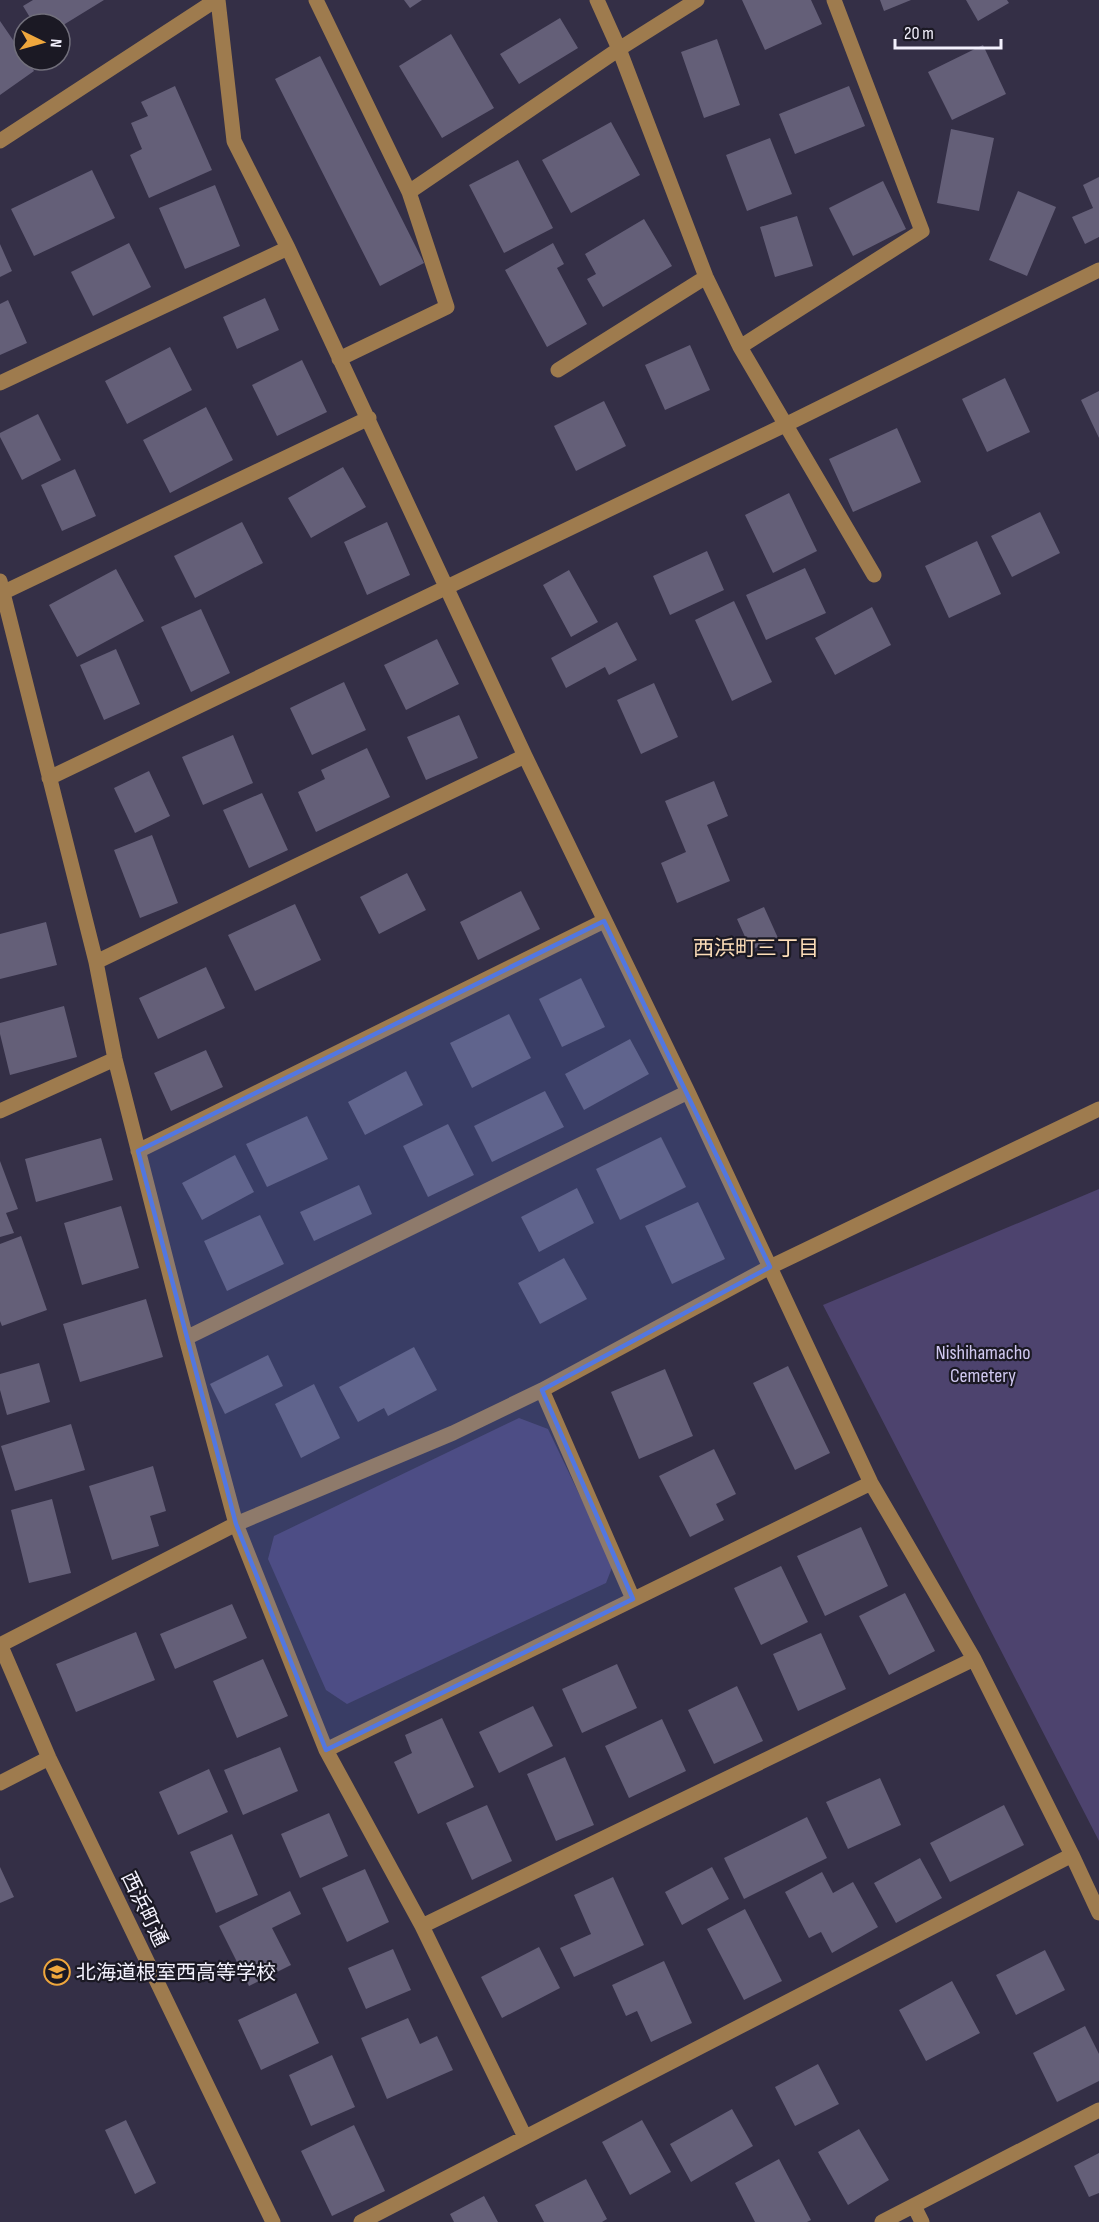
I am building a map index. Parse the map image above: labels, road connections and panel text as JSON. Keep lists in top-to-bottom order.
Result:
{
  "streets": {
    "street": ["西浜町通"]
  },
  "districts": ["西浜町三丁目"],
  "parks": ["Nishihamacho Cemetery"],
  "places": {
    "school or university": ["北海道根室西高等学校"]
  },
  "scale_bar": "20 m",
  "north": "right"
}
